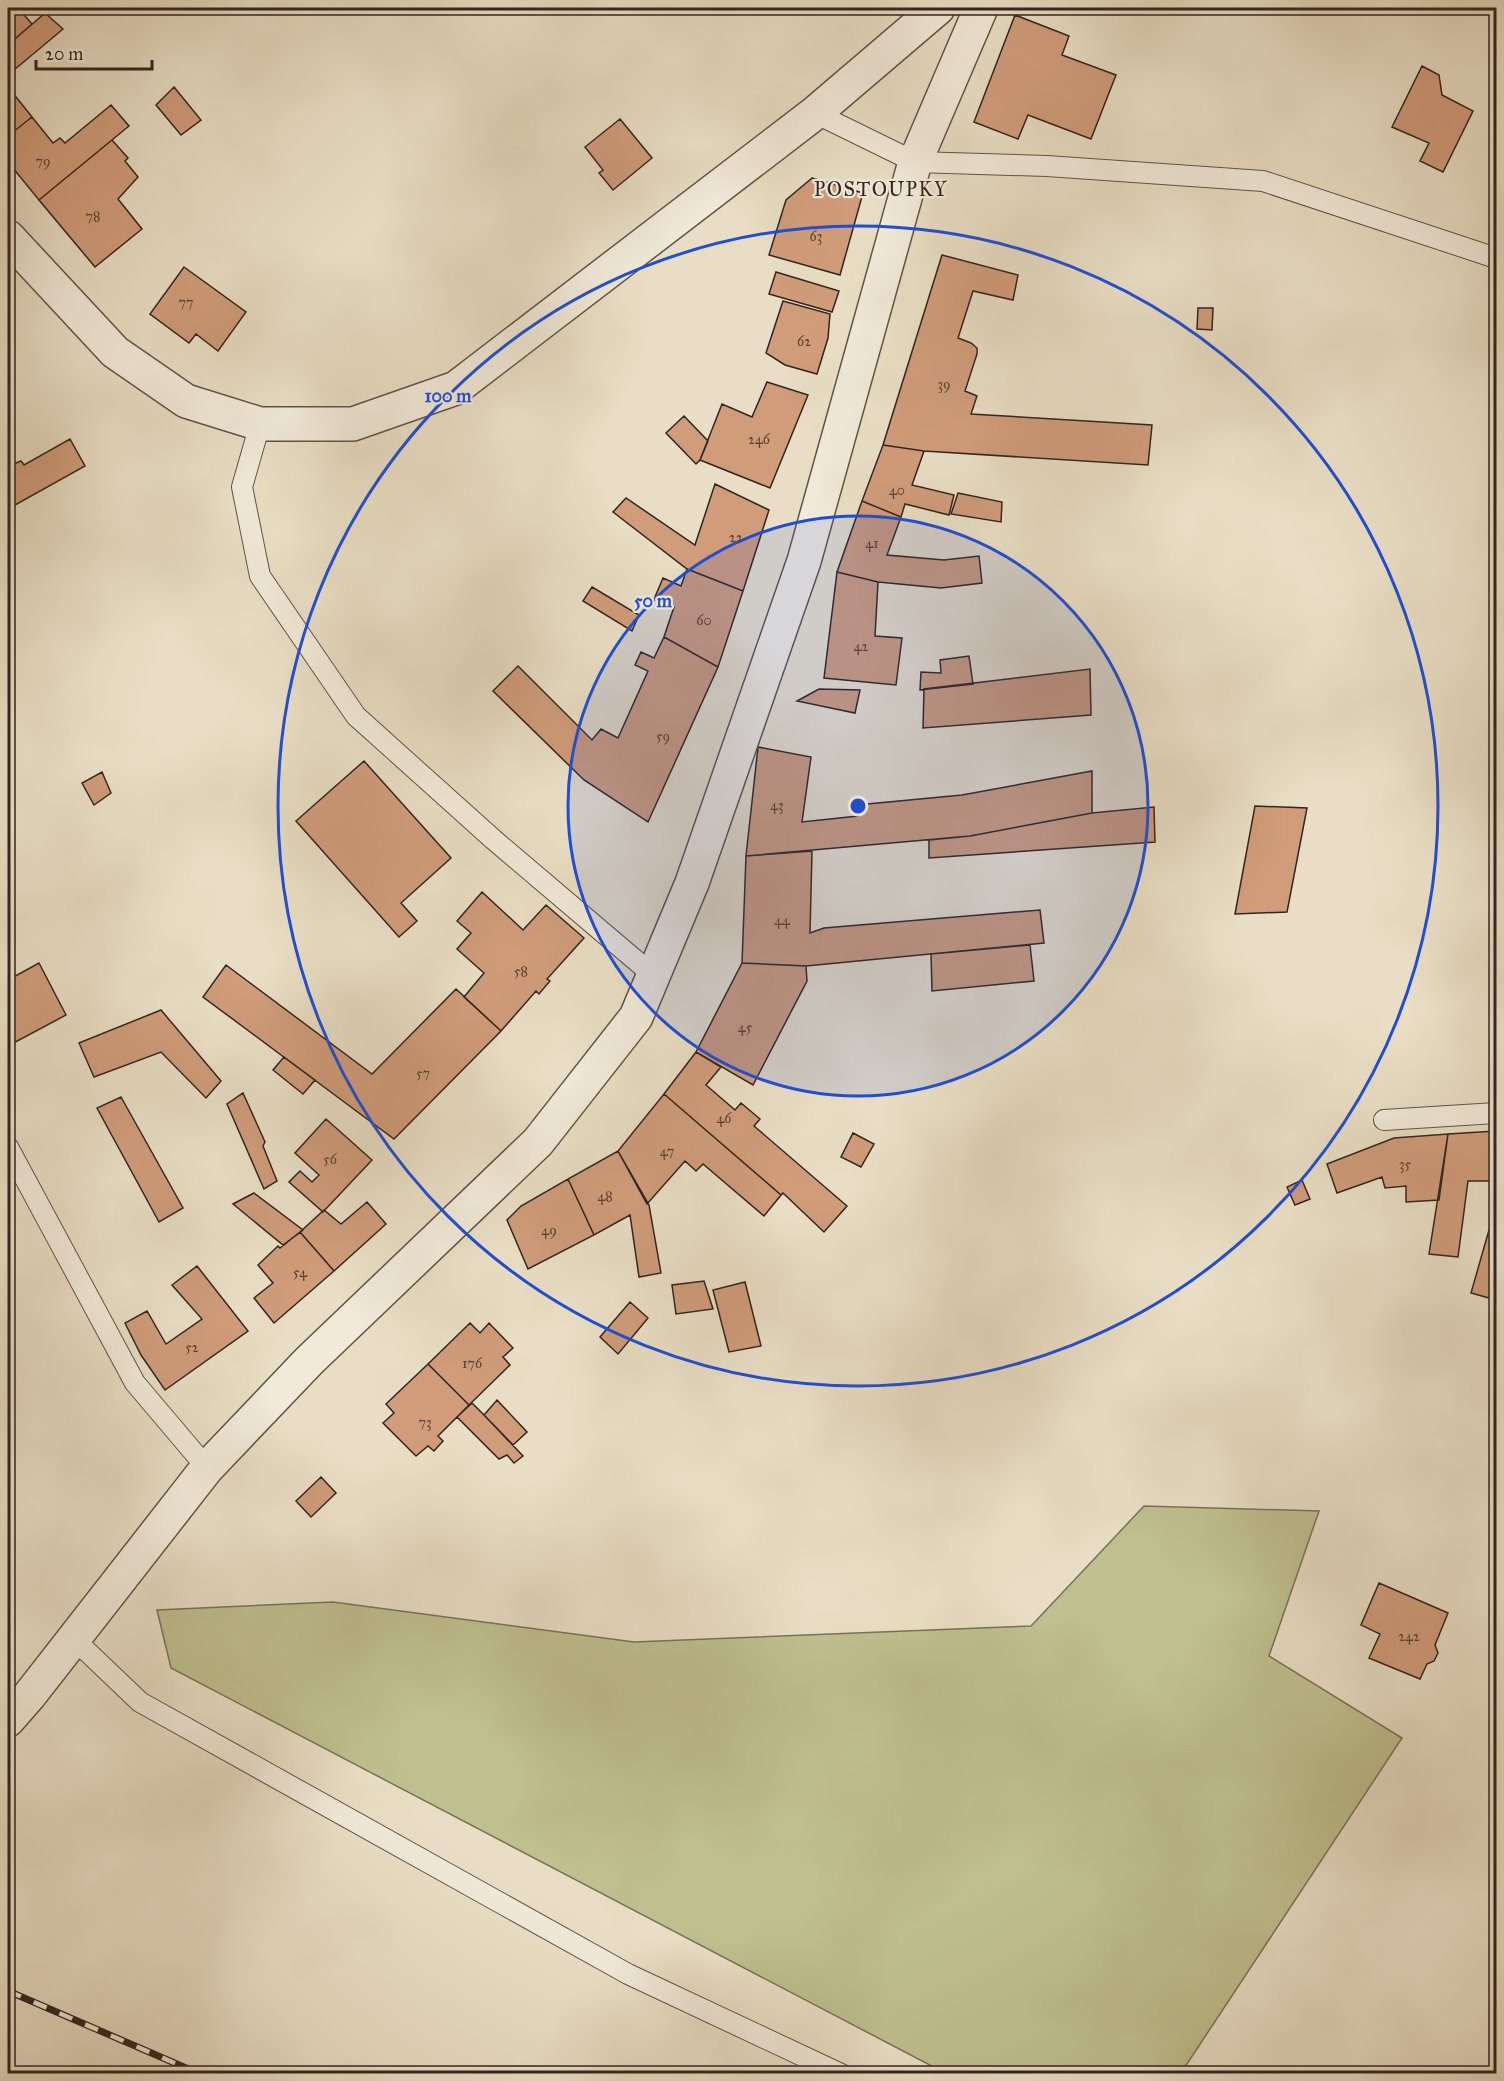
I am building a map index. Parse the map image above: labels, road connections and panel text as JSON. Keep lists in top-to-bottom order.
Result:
{
  "districts": ["POSTOUPKY"],
  "house_numbers": [
    "79",
    "78",
    "63",
    "77",
    "62",
    "39",
    "246",
    "40",
    "22",
    "41",
    "60",
    "42",
    "59",
    "43",
    "44",
    "58",
    "45",
    "57",
    "46",
    "47",
    "56",
    "35",
    "48",
    "49",
    "54",
    "52",
    "176",
    "73",
    "242"
  ],
  "scale_bar": "20 m",
  "rings": ["100 m", "50 m"]
}
